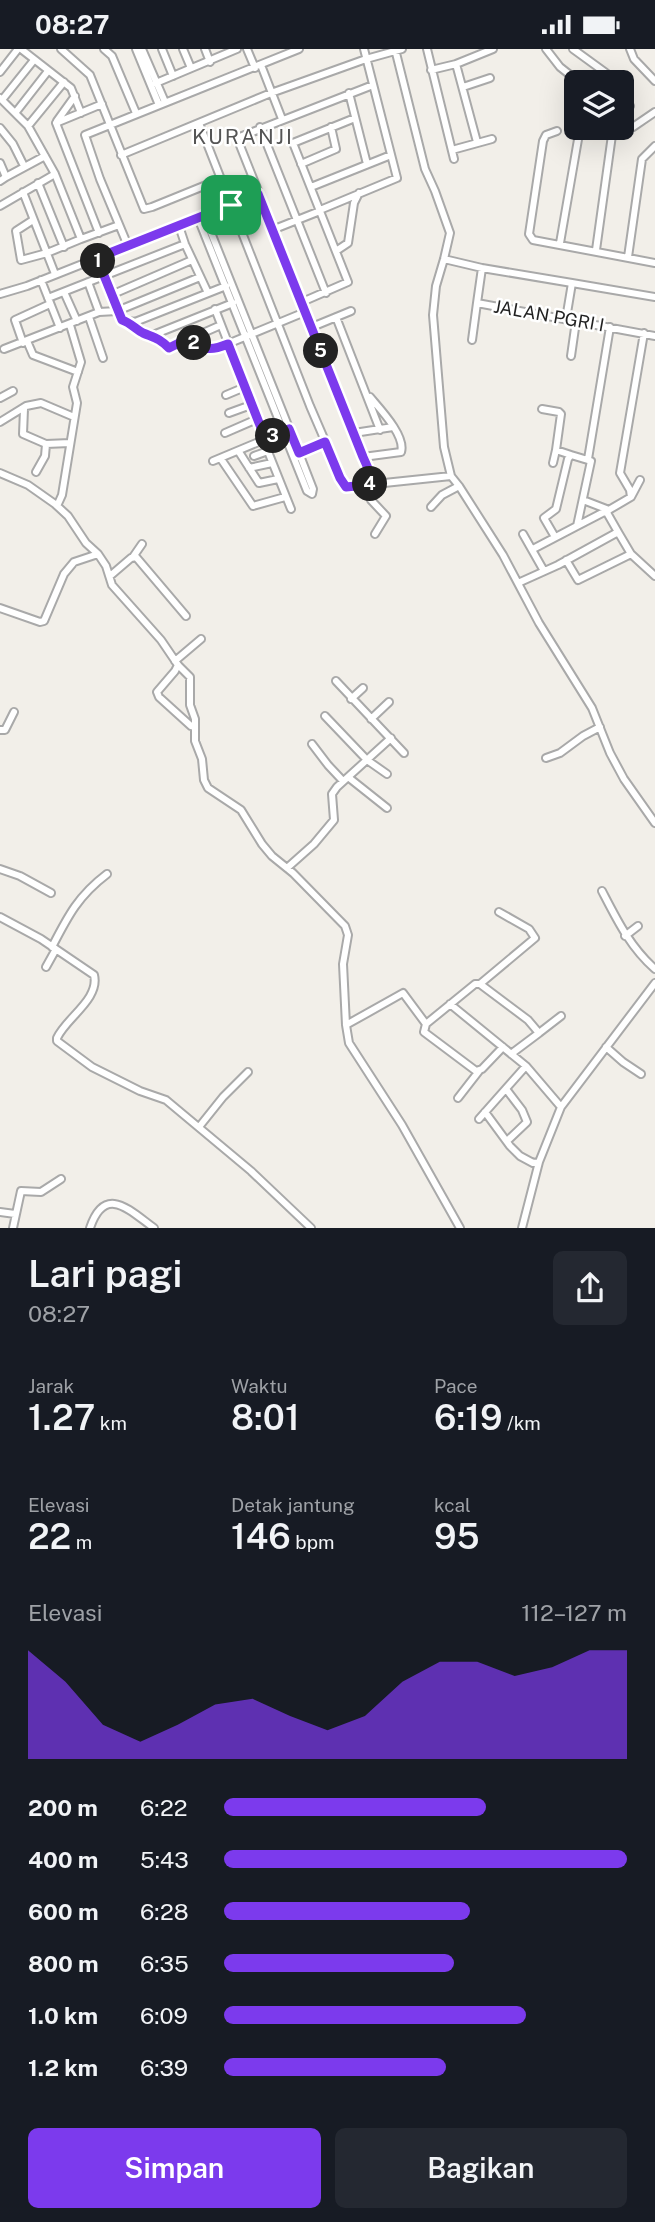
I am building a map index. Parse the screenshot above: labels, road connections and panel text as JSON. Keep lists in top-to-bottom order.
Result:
{
  "streets": {
    "street": ["JALAN PGRI I"]
  },
  "districts": ["KURANJI"],
  "page": {
    "status": "08:27",
    "pins": [
      "1",
      "2",
      "5",
      "3",
      "4"
    ],
    "heading": ["Lari pagi", "08:27"],
    "stats": [
      ["Jarak", "1.27 km"],
      ["Waktu", "8:01"],
      ["Pace", "6:19 /km"],
      ["Elevasi", "22 m"],
      ["Detak jantung", "146 bpm"],
      ["kcal", "95"]
    ],
    "chart": ["Elevasi", "112–127 m"],
    "list": [
      {
        "name": "200 m",
        "note": "6:22"
      },
      {
        "name": "400 m",
        "note": "5:43"
      },
      {
        "name": "600 m",
        "note": "6:28"
      },
      {
        "name": "800 m",
        "note": "6:35"
      },
      {
        "name": "1.0 km",
        "note": "6:09"
      },
      {
        "name": "1.2 km",
        "note": "6:39"
      }
    ],
    "buttons": ["Simpan", "Bagikan"]
  }
}
